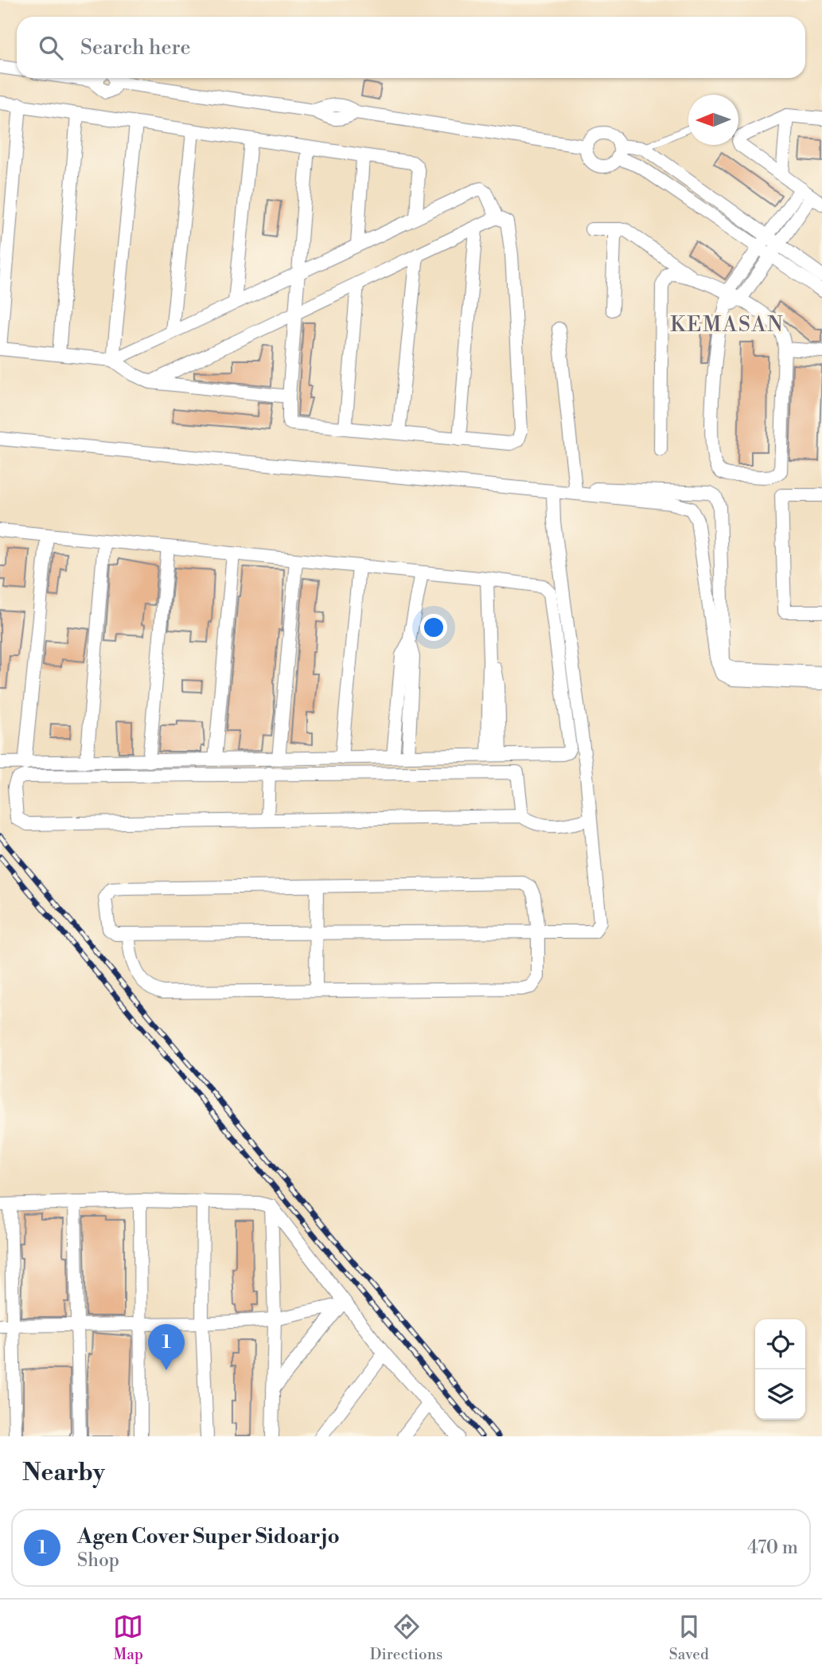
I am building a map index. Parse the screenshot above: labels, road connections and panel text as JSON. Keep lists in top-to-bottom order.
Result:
{
  "districts": ["KEMASAN"],
  "north": "left",
  "page": {
    "search": "Search here",
    "pins": "1",
    "heading": "Nearby",
    "list": [
      {
        "mark": "1",
        "name": "Agen Cover Super Sidoarjo",
        "note": "Shop",
        "value": "470 m"
      }
    ],
    "nav": ["Map", "Directions", "Saved"]
  }
}
